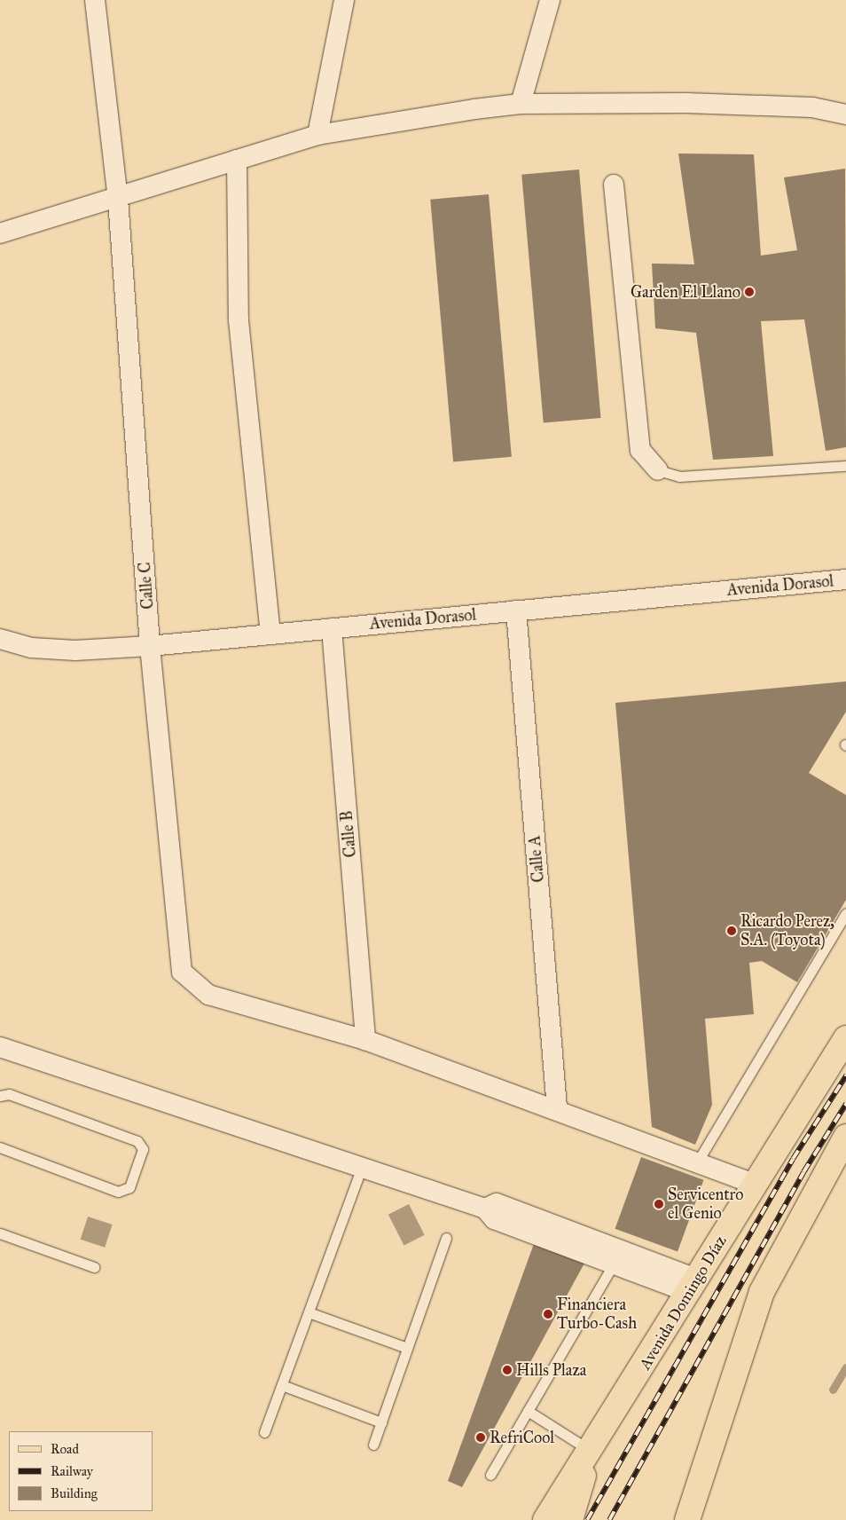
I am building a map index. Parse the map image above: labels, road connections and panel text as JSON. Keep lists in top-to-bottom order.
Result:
{
  "streets": {
    "main road": ["Avenida Domingo Díaz"],
    "street": [
      "Calle C",
      "Avenida Dorasol",
      "Calle B",
      "Calle A"
    ]
  },
  "crossings": [
    ["Calle C", "Avenida Dorasol"],
    ["Calle C", "Calle B"],
    ["Avenida Dorasol", "Calle B"],
    ["Avenida Dorasol", "Calle A"]
  ],
  "places": [
    "Garden El Llano",
    "Ricardo Perez, S.A. (Toyota)",
    "Servicentro el Genio",
    "Financiera Turbo-Cash",
    "Hills Plaza",
    "RefriCool"
  ],
  "legend": ["Road", "Railway", "Building"]
}
